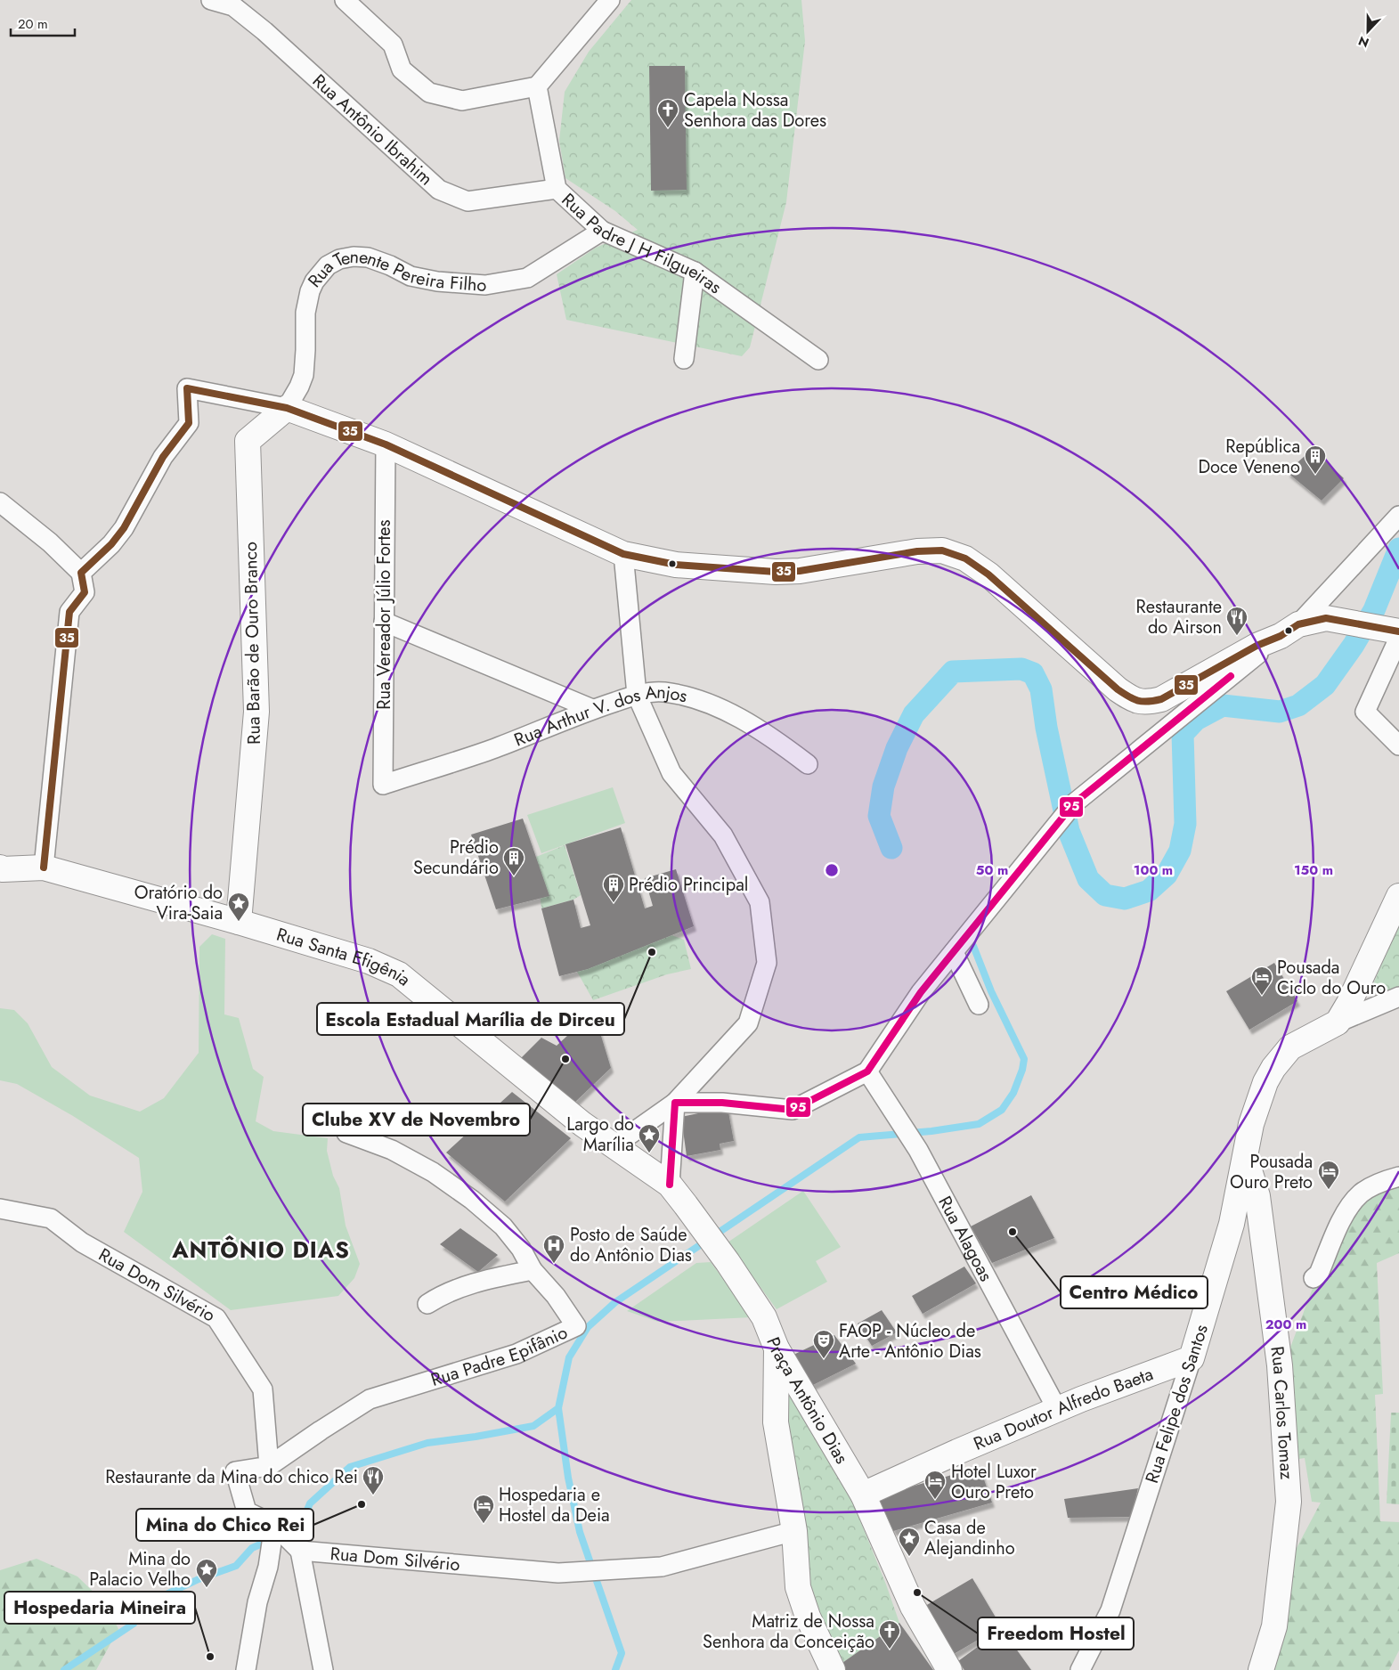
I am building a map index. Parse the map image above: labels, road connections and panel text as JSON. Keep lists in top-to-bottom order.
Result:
{
  "streets": {
    "street": [
      "Rua Antônio Ibrahim",
      "Rua Padre J H Filgueiras",
      "Rua Tenente Pereira Filho",
      "Rua Vereador Júlio Fortes",
      "Rua Barão de Ouro Branco",
      "Rua Arthur V. dos Anjos",
      "Rua Santa Efigênia",
      "Rua Alagoas",
      "Rua Dom Silvério",
      "Rua Padre Epifânio",
      "Rua Felipe dos Santos",
      "Rua Doutor Alfredo Baeta",
      "Rua Carlos Tomaz",
      "Praça Antônio Dias"
    ]
  },
  "crossings": [
    ["Rua Antônio Ibrahim", "Rua Padre J H Filgueiras"],
    ["Rua Padre J H Filgueiras", "Rua Tenente Pereira Filho"],
    ["Rua Tenente Pereira Filho", "Rua Barão de Ouro Branco"],
    ["Rua Vereador Júlio Fortes", "Rua Arthur V. dos Anjos"],
    ["Rua Barão de Ouro Branco", "Rua Santa Efigênia"],
    ["Rua Santa Efigênia", "Praça Antônio Dias"],
    ["Rua Alagoas", "Rua Doutor Alfredo Baeta"],
    ["Rua Dom Silvério", "Rua Padre Epifânio"],
    ["Rua Dom Silvério", "Praça Antônio Dias"],
    ["Rua Felipe dos Santos", "Rua Doutor Alfredo Baeta"],
    ["Rua Felipe dos Santos", "Rua Carlos Tomaz"],
    ["Rua Doutor Alfredo Baeta", "Praça Antônio Dias"]
  ],
  "districts": ["ANTÔNIO DIAS"],
  "places": {
    "church": ["Capela Nossa Senhora das Dores", "Matriz de Nossa Senhora da Conceição"],
    "building": ["República Doce Veneno", "Prédio Secundário", "Prédio Principal"],
    "restaurant": ["Restaurante do Airson", "Restaurante da Mina do chico Rei"],
    "place": [
      "Oratório do Vira-Saia",
      "Largo do Marília",
      "Casa de Alejandinho",
      "Mina do Palacio Velho"
    ],
    "other": [
      "Escola Estadual Marília de Dirceu",
      "Clube XV de Novembro",
      "Centro Médico",
      "Mina do Chico Rei",
      "Freedom Hostel",
      "Hospedaria Mineira"
    ],
    "hotel": [
      "Pousada Ciclo do Ouro",
      "Pousada Ouro Preto",
      "Hotel Luxor Ouro Preto",
      "Hospedaria e Hostel da Deia"
    ],
    "hospital": ["Posto de Saúde do Antônio Dias"],
    "theatre": ["FAOP - Núcleo de Arte - Antônio Dias"]
  },
  "lines": ["transit line 35", "transit line 95"],
  "scale_bar": "20 m",
  "north": "bottom",
  "rings": [
    "50 m",
    "100 m",
    "150 m",
    "200 m"
  ]
}
